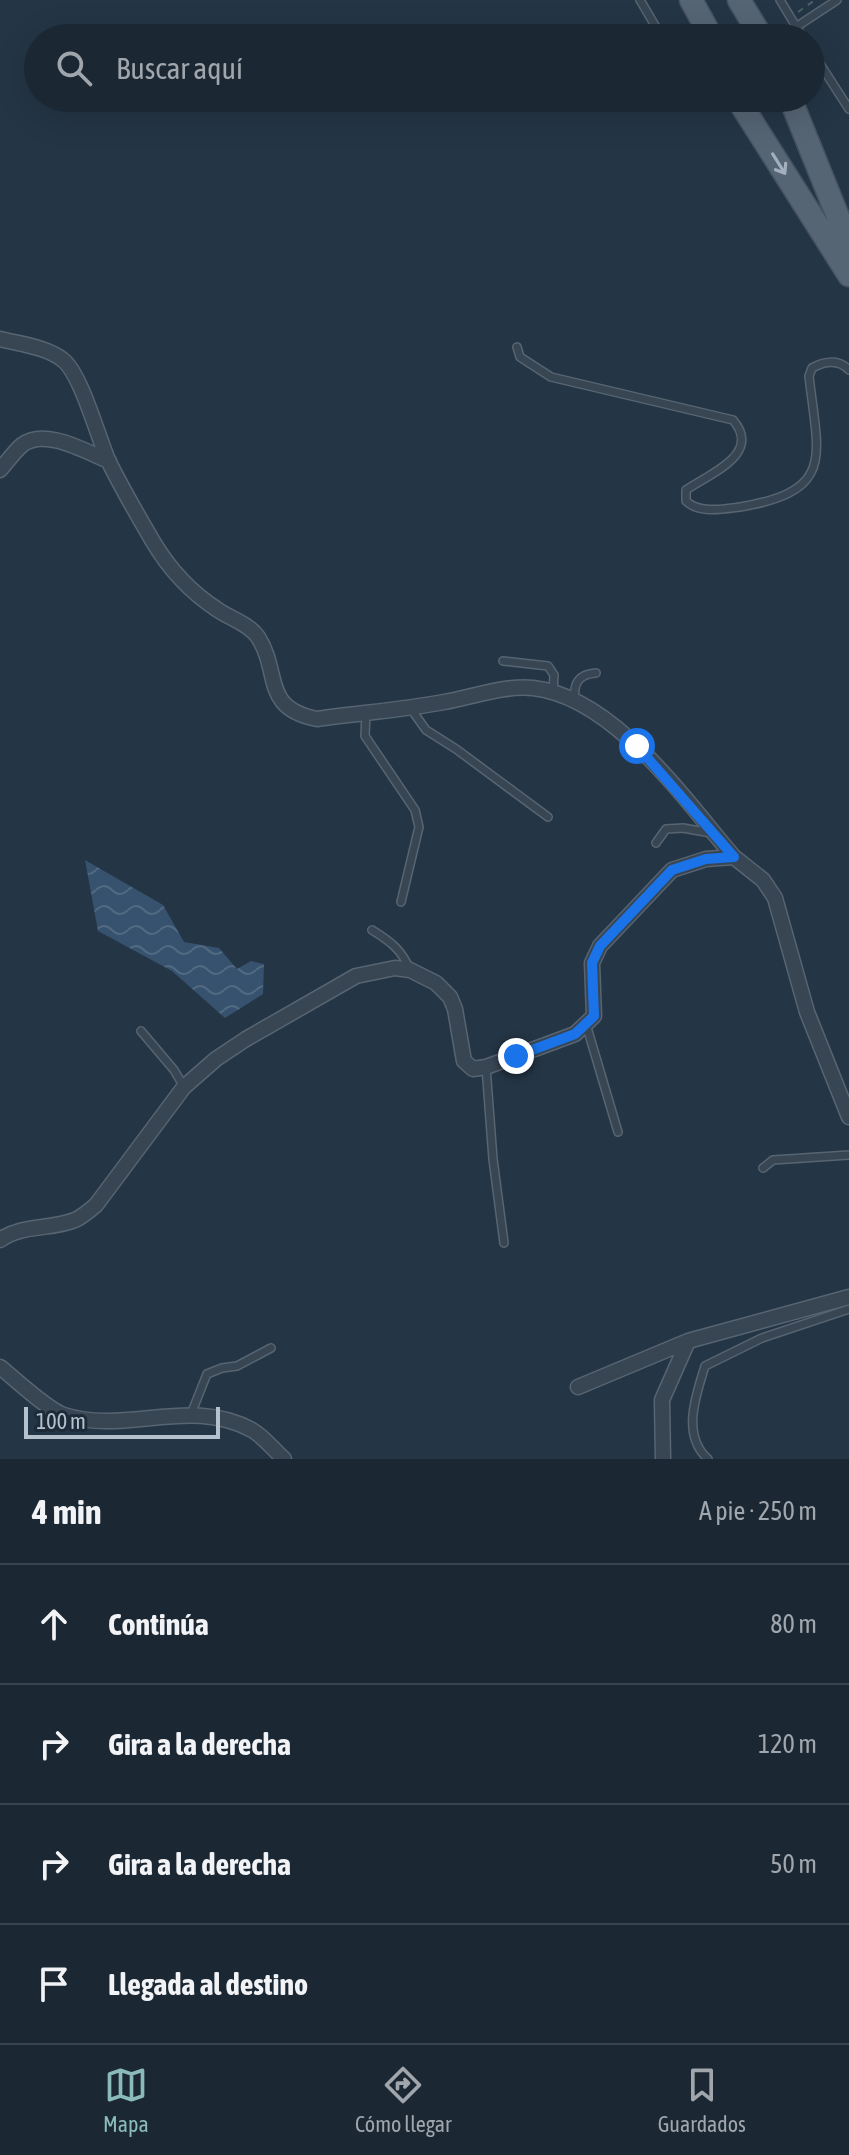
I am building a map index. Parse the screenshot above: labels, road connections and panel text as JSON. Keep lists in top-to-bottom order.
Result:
{
  "scale_bar": "100 m",
  "page": {
    "search": "Buscar aquí",
    "scale": "100 m",
    "heading": ["4 min", "A pie · 250 m"],
    "list": [
      ["Continúa", "80 m"],
      ["Gira a la derecha", "120 m"],
      ["Gira a la derecha", "50 m"],
      "Llegada al destino"
    ],
    "nav": ["Mapa", "Cómo llegar", "Guardados"]
  }
}
